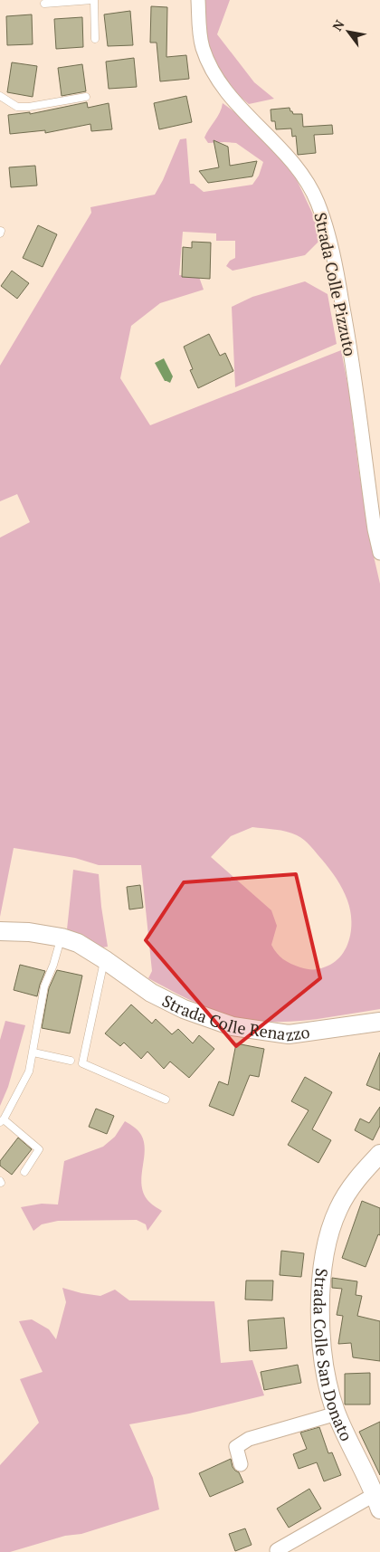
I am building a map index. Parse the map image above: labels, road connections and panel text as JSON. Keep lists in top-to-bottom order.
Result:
{
  "streets": {
    "street": ["Strada Colle Pizzuto", "Strada Colle Renazzo", "Strada Colle San Donato"]
  },
  "north": "top left"
}
